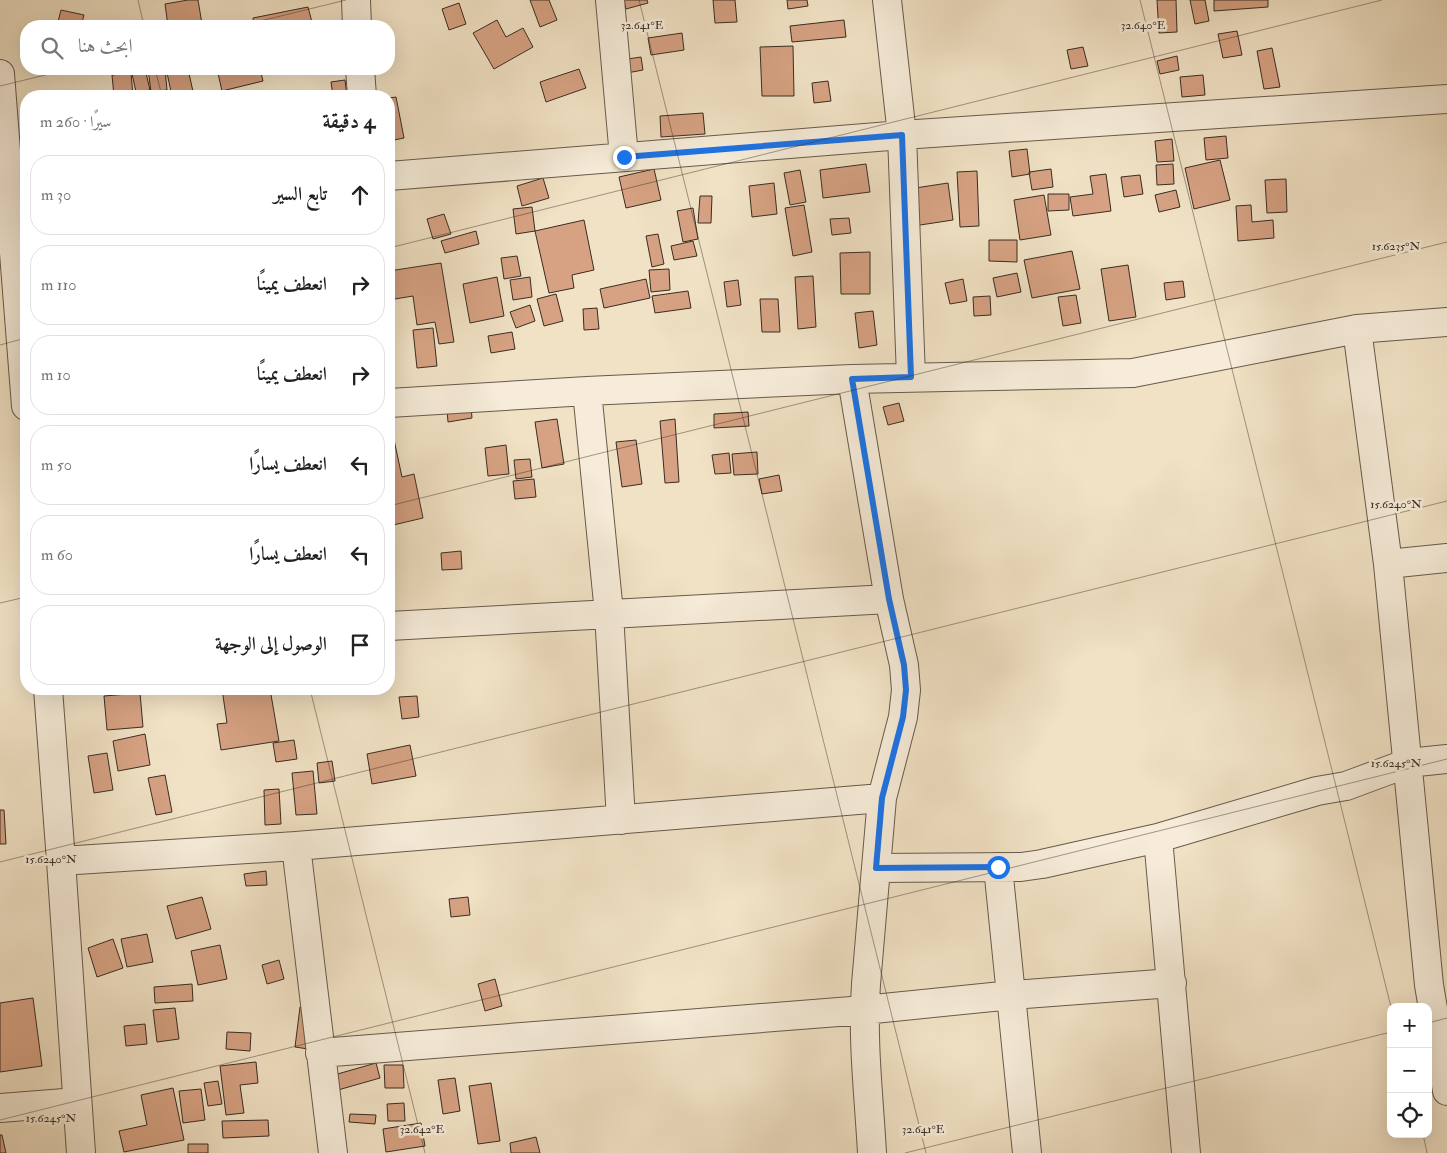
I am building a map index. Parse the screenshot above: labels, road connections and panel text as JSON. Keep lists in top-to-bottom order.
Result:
{
  "page": {
    "search": "ابحث هنا",
    "heading": ["4 دقيقة", "سيرًا · 260 m"],
    "list": [
      ["تابع السير", "30 m"],
      ["انعطف يمينًا", "110 m"],
      ["انعطف يمينًا", "10 m"],
      ["انعطف يسارًا", "50 m"],
      ["انعطف يسارًا", "60 m"],
      "الوصول إلى الوجهة"
    ],
    "map_buttons": ["+", "−"]
  },
  "coordinates": [
    "32.641°E",
    "32.640°E",
    "15.6235°N",
    "15.6240°N",
    "15.6245°N",
    "32.642°E"
  ]
}
